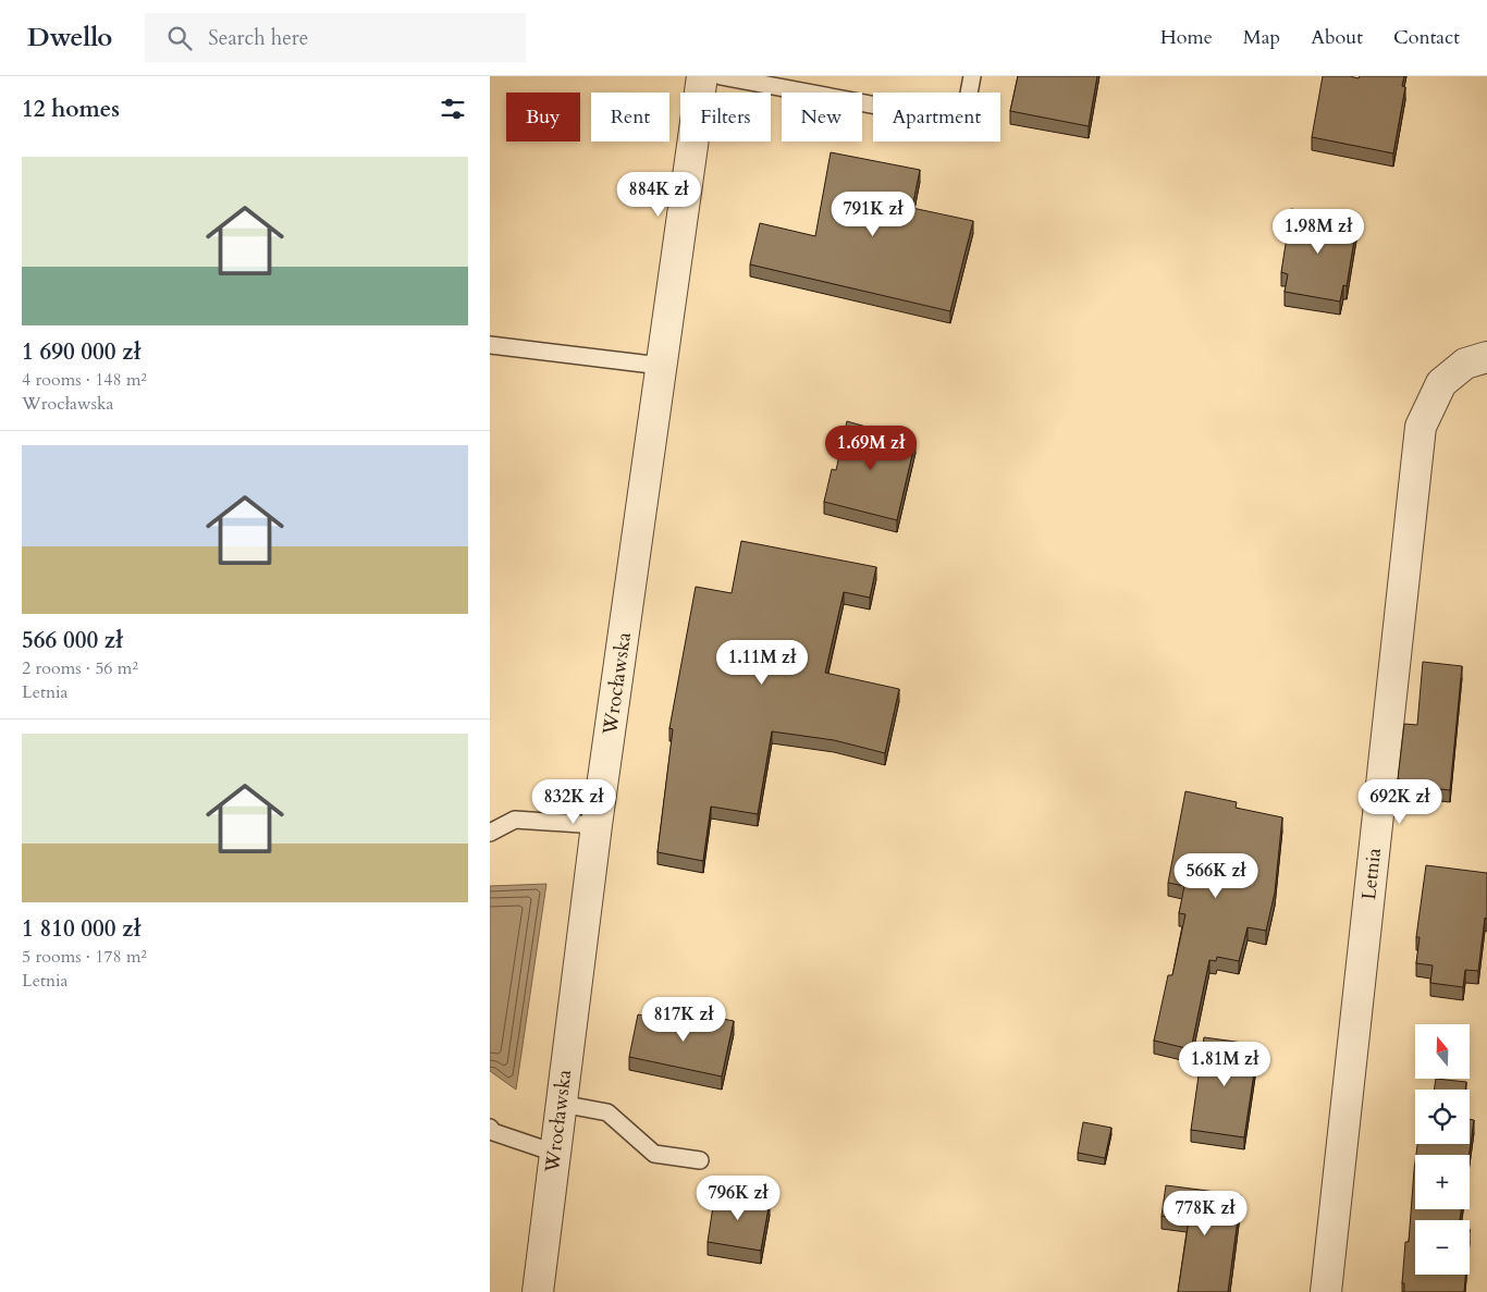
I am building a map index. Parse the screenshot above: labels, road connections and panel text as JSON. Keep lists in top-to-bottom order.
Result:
{
  "streets": {
    "street": ["Wrocławska", "Letnia"]
  },
  "north": "top",
  "page": {
    "header": "Dwello",
    "search": "Search here",
    "nav": [
      "Home",
      "Map",
      "About",
      "Contact"
    ],
    "heading": "12 homes",
    "chip": [
      "Buy",
      "Rent",
      "Filters",
      "New",
      "Apartment"
    ],
    "list": [
      {
        "name": "1 690 000 zł",
        "note": "4 rooms · 148 m² · Wrocławska"
      },
      {
        "name": "566 000 zł",
        "note": "2 rooms · 56 m² · Letnia"
      },
      {
        "name": "1 810 000 zł",
        "note": "5 rooms · 178 m² · Letnia"
      }
    ],
    "price": [
      "884K zł",
      "791K zł",
      "1.98M zł",
      "1.69M zł",
      "1.11M zł",
      "832K zł",
      "692K zł",
      "566K zł",
      "817K zł",
      "1.81M zł",
      "796K zł",
      "778K zł"
    ],
    "map_buttons": ["+", "−"]
  }
}
